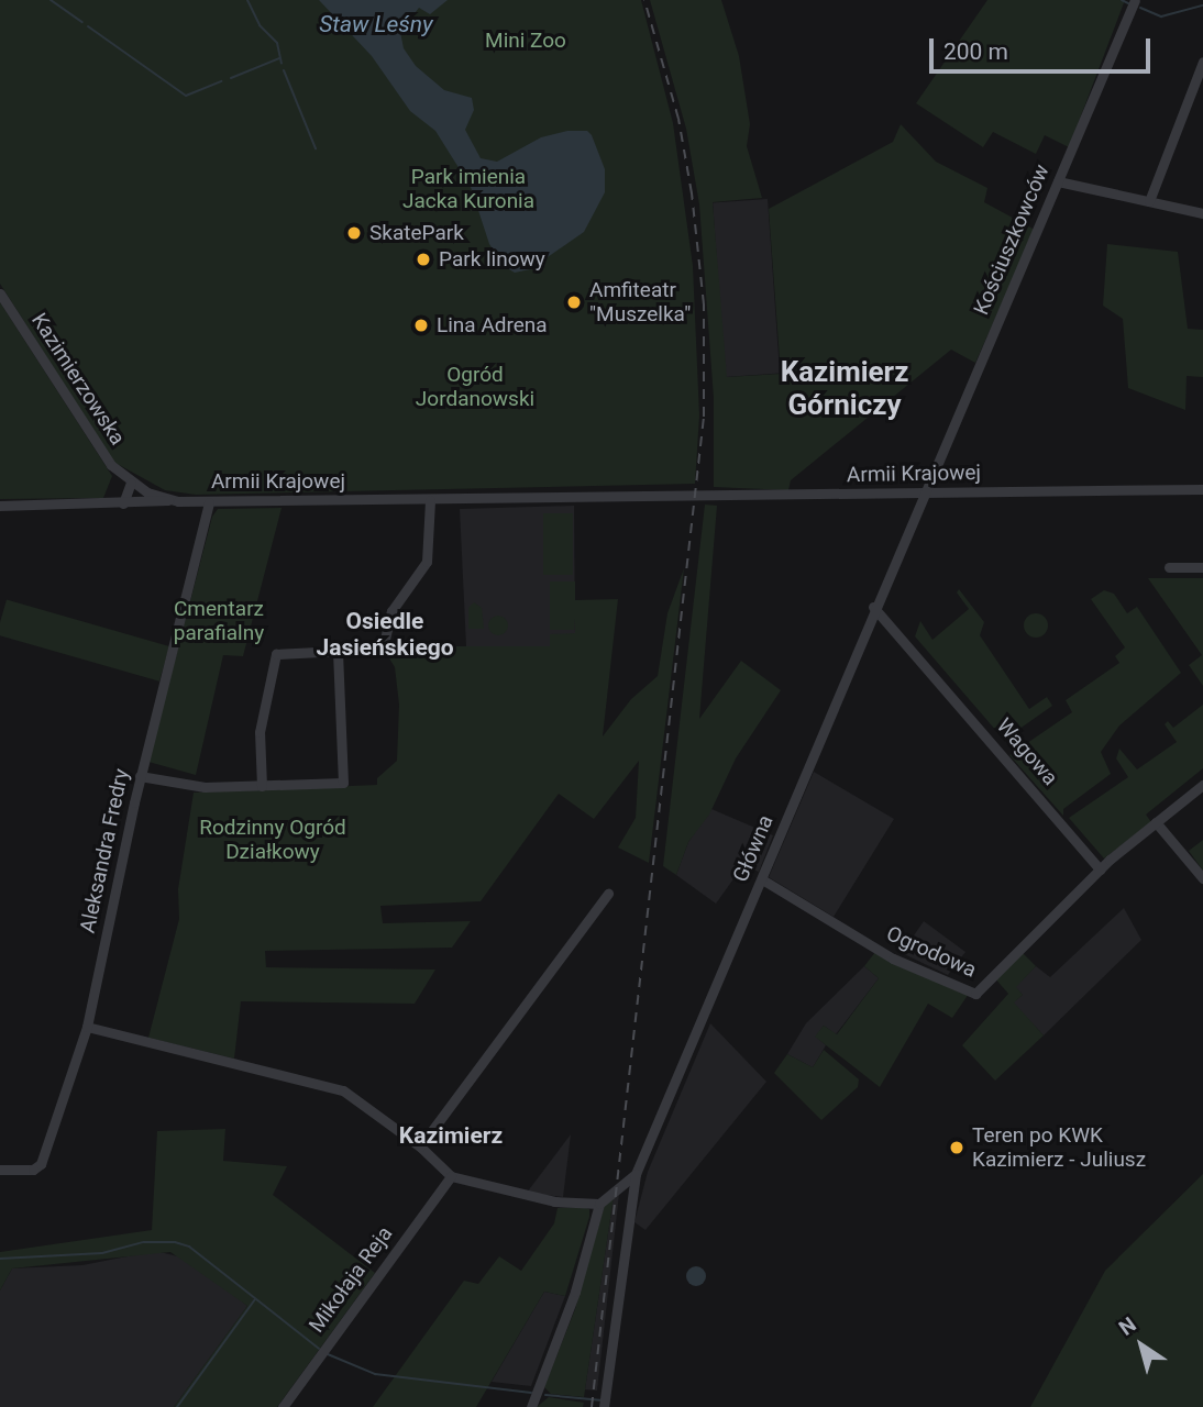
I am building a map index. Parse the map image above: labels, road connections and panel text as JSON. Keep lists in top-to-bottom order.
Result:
{
  "streets": {
    "street": [
      "Kościuszkowców",
      "Kazimierzowska",
      "Armii Krajowej",
      "Wagowa",
      "Główna",
      "Aleksandra Fredry",
      "Ogrodowa",
      "Mikołaja Reja"
    ]
  },
  "crossings": [
    ["Kościuszkowców", "Armii Krajowej"],
    ["Kościuszkowców", "Główna"],
    ["Kazimierzowska", "Armii Krajowej"],
    ["Armii Krajowej", "Główna"],
    ["Armii Krajowej", "Aleksandra Fredry"],
    ["Wagowa", "Główna"],
    ["Wagowa", "Ogrodowa"],
    ["Główna", "Ogrodowa"]
  ],
  "districts": ["Kazimierz Górniczy", "Osiedle Jasieńskiego", "Kazimierz"],
  "water": ["Staw Leśny"],
  "parks": [
    "Mini Zoo",
    "Park imienia Jacka Kuronia",
    "Ogród Jordanowski",
    "Cmentarz parafialny",
    "Rodzinny Ogród Działkowy"
  ],
  "places": [
    "SkatePark",
    "Park linowy",
    "Amfiteatr \"Muszelka\"",
    "Lina Adrena",
    "Teren po KWK Kazimierz - Juliusz"
  ],
  "scale_bar": "200 m",
  "north": "top left"
}
